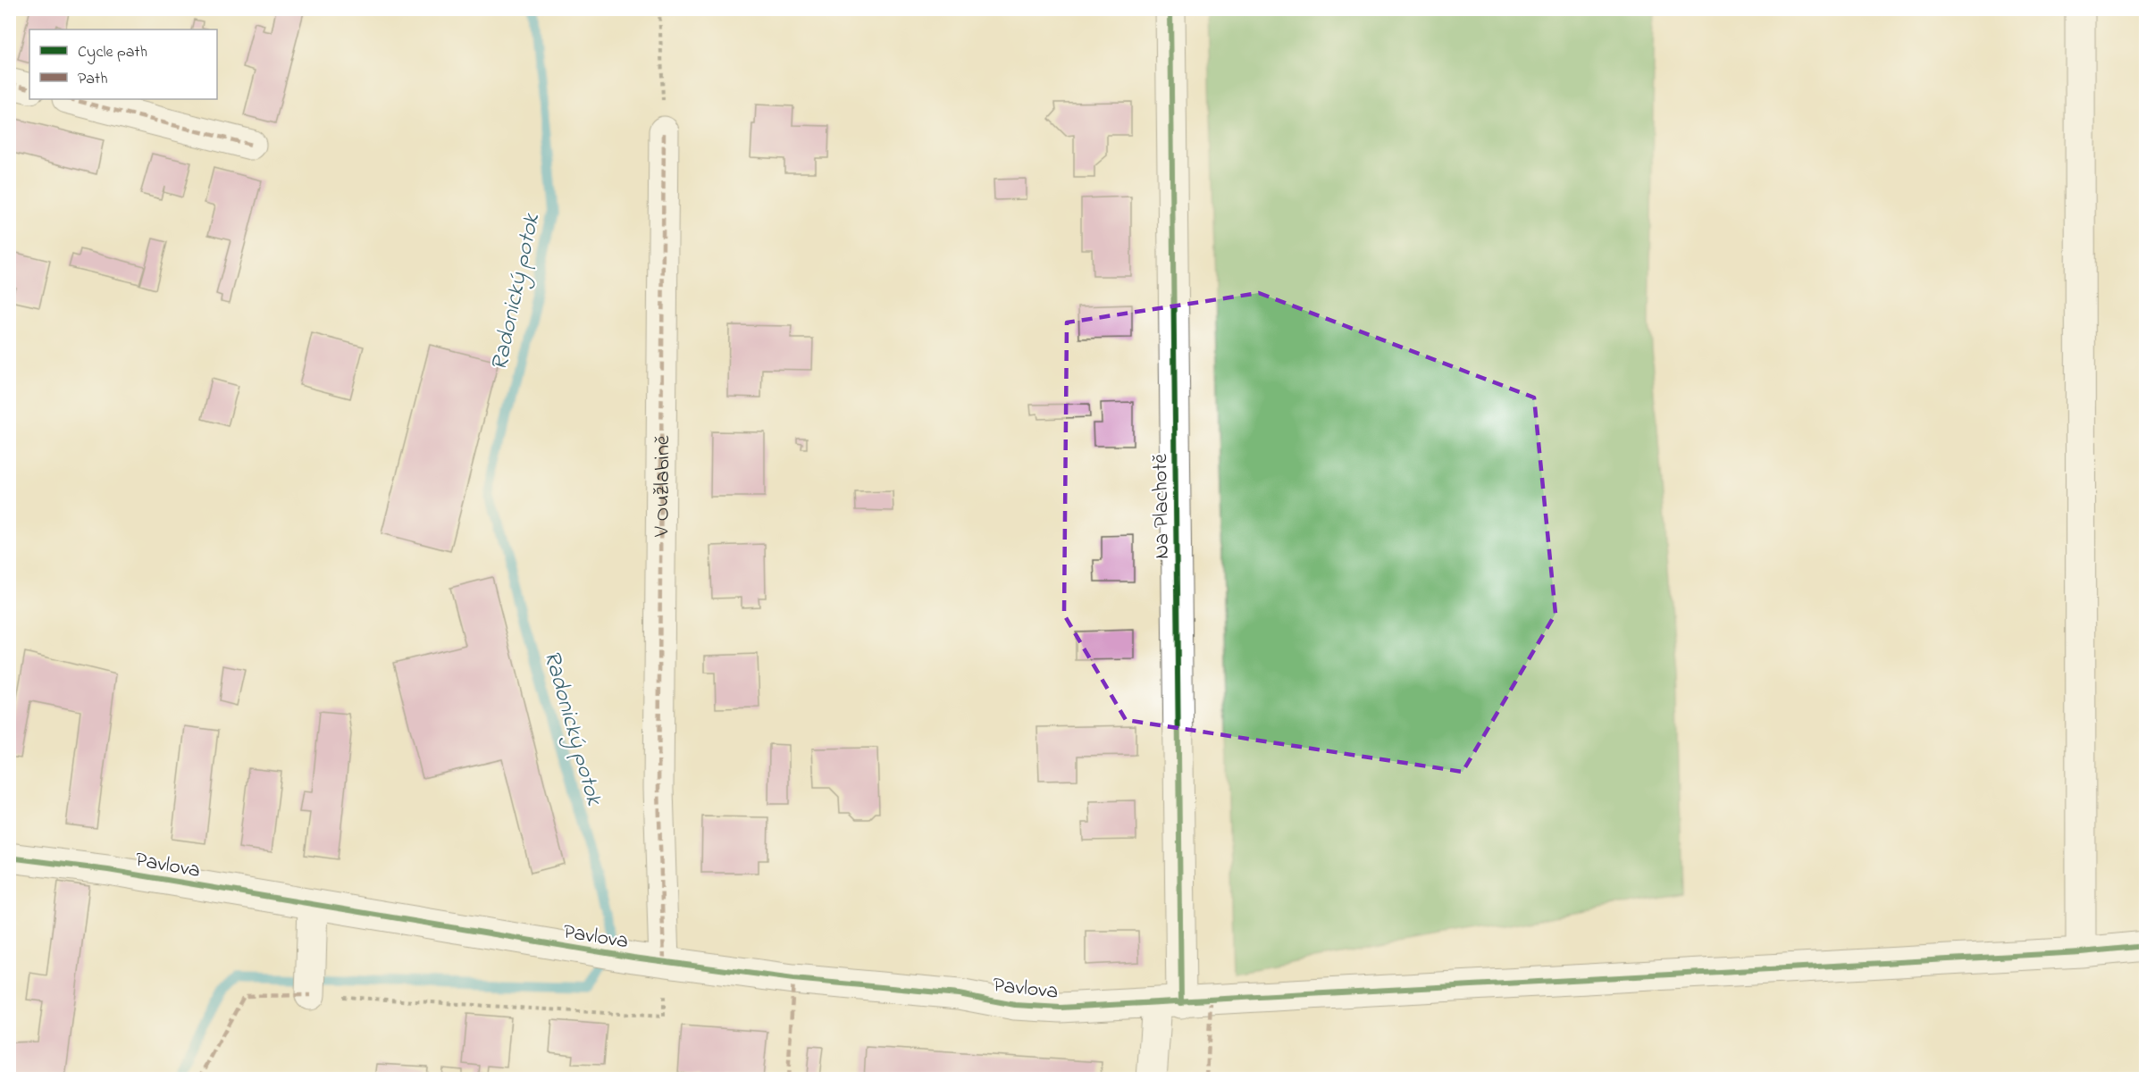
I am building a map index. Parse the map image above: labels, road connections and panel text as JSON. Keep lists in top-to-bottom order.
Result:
{
  "streets": {
    "street": ["V Oužlabině", "Na Plachotě", "Pavlova"]
  },
  "crossings": [
    ["V Oužlabině", "Pavlova"],
    ["Na Plachotě", "Pavlova"]
  ],
  "water": ["Radonický potok"],
  "legend": ["Cycle path", "Path"]
}
